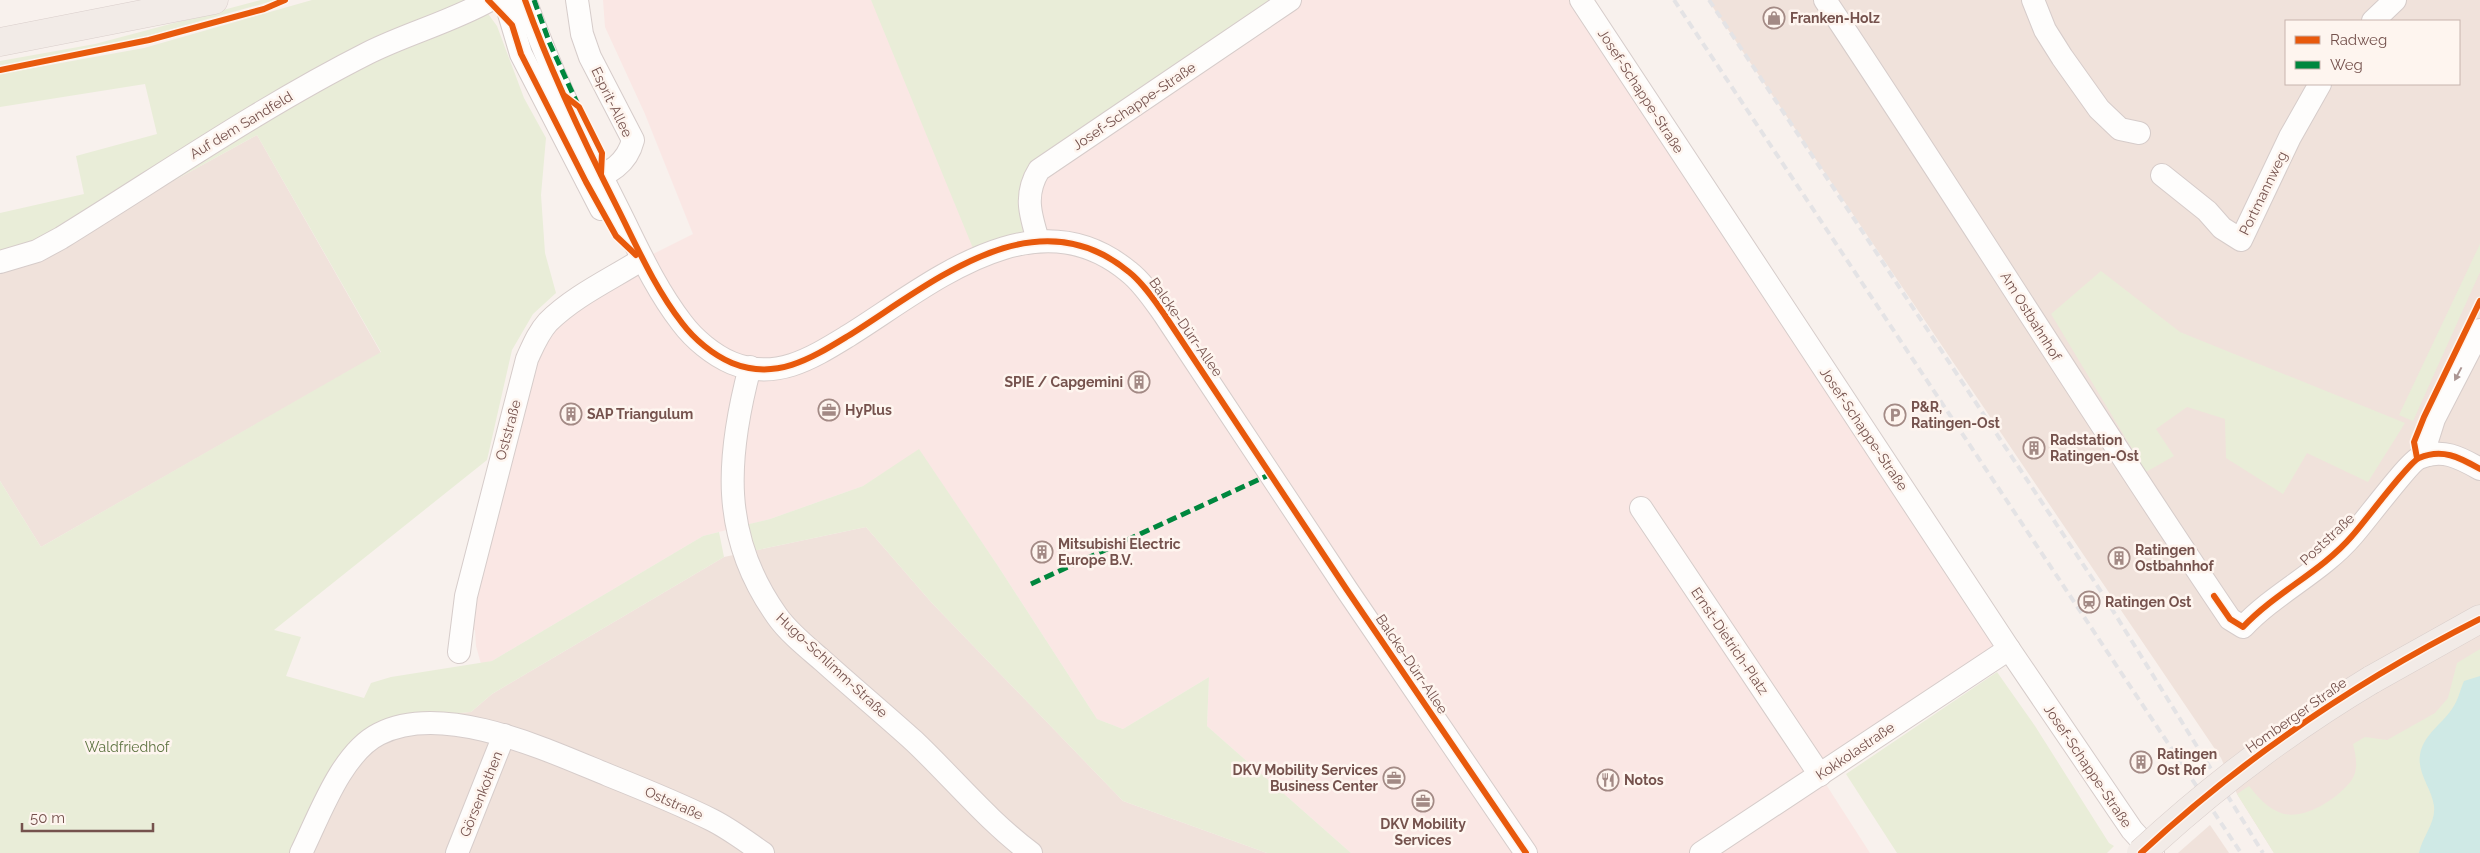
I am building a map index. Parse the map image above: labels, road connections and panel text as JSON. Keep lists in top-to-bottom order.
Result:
{
  "streets": {
    "main road": ["Homberger Straße"],
    "street": [
      "Josef-Schappe-Straße",
      "Esprit-Allee",
      "Auf dem Sandfeld",
      "Portmannweg",
      "Am Ostbahnhof",
      "Balcke-Dürr-Allee",
      "Oststraße",
      "Poststraße",
      "Ernst-Dietrich-Platz",
      "Hugo-Schlimm-Straße",
      "Kokkolastraße",
      "Görsenkothen"
    ]
  },
  "crossings": [
    ["Josef-Schappe-Straße", "Balcke-Dürr-Allee"],
    ["Josef-Schappe-Straße", "Kokkolastraße"],
    ["Esprit-Allee", "Balcke-Dürr-Allee"],
    ["Am Ostbahnhof", "Poststraße"],
    ["Balcke-Dürr-Allee", "Oststraße"],
    ["Balcke-Dürr-Allee", "Hugo-Schlimm-Straße"],
    ["Oststraße", "Görsenkothen"],
    ["Ernst-Dietrich-Platz", "Kokkolastraße"]
  ],
  "parks": ["Waldfriedhof"],
  "places": {
    "shop": ["Franken-Holz"],
    "building": [
      "SPIE / Capgemini",
      "SAP Triangulum",
      "Radstation Ratingen-Ost",
      "Mitsubishi Electric Europe B.V.",
      "Ratingen Ostbahnhof",
      "Ratingen Ost Rof"
    ],
    "office": ["HyPlus", "DKV Mobility Services Business Center", "DKV Mobility Services"],
    "parking": ["P&R, Ratingen-Ost"],
    "station": ["Ratingen Ost"],
    "restaurant": ["Notos"]
  },
  "legend": ["Radweg", "Weg"],
  "scale_bar": "50 m"
}
